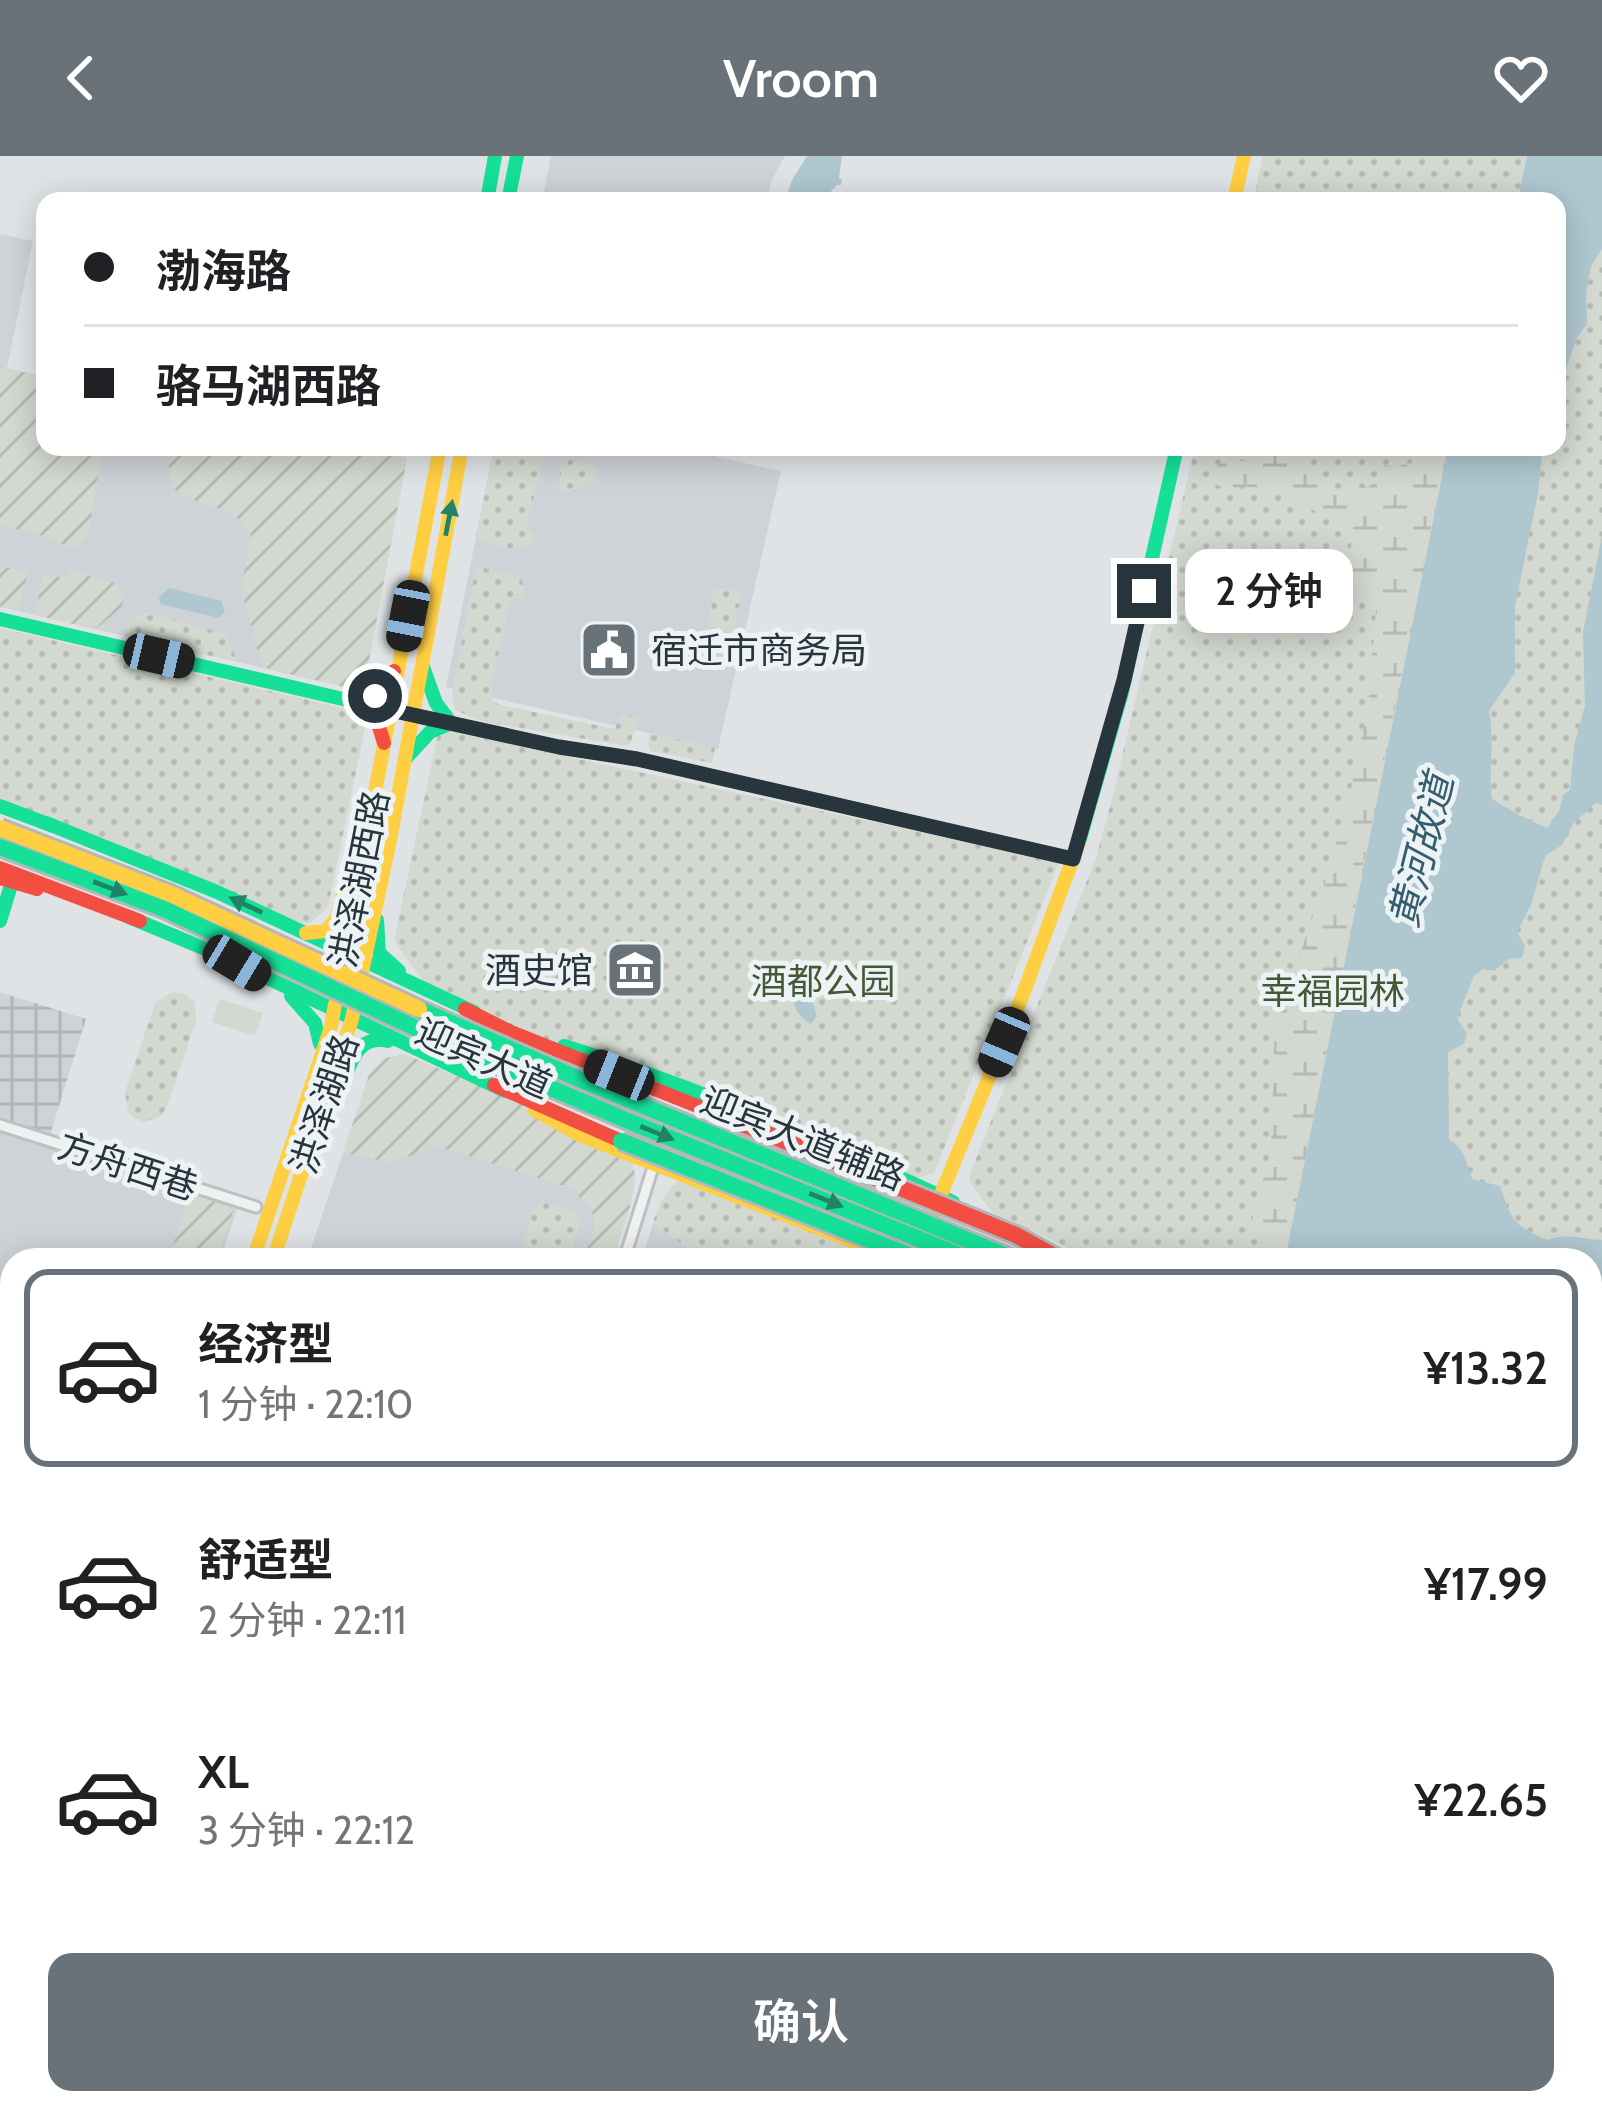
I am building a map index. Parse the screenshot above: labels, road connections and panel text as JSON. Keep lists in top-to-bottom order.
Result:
{
  "streets": {
    "main road": [
      "洪泽湖西路",
      "迎宾大道",
      "洪泽湖路",
      "迎宾大道辅路"
    ],
    "street": ["方舟西巷"]
  },
  "crossings": [
    ["洪泽湖西路", "洪泽湖路"],
    ["洪泽湖西路", "迎宾大道辅路"],
    ["洪泽湖路", "迎宾大道辅路"]
  ],
  "water": ["黄河故道"],
  "parks": ["酒都公园", "幸福园林"],
  "places": {
    "public building": ["宿迁市商务局"],
    "museum": ["酒史馆"]
  },
  "page": {
    "header": "Vroom",
    "banner": ["渤海路", "骆马湖西路"],
    "bubble": "2 分钟",
    "list": [
      {
        "name": "经济型",
        "note": "1 分钟 · 22:10",
        "value": "¥13.32"
      },
      {
        "name": "舒适型",
        "note": "2 分钟 · 22:11",
        "value": "¥17.99"
      },
      {
        "name": "XL",
        "note": "3 分钟 · 22:12",
        "value": "¥22.65"
      }
    ],
    "buttons": "确认"
  }
}
